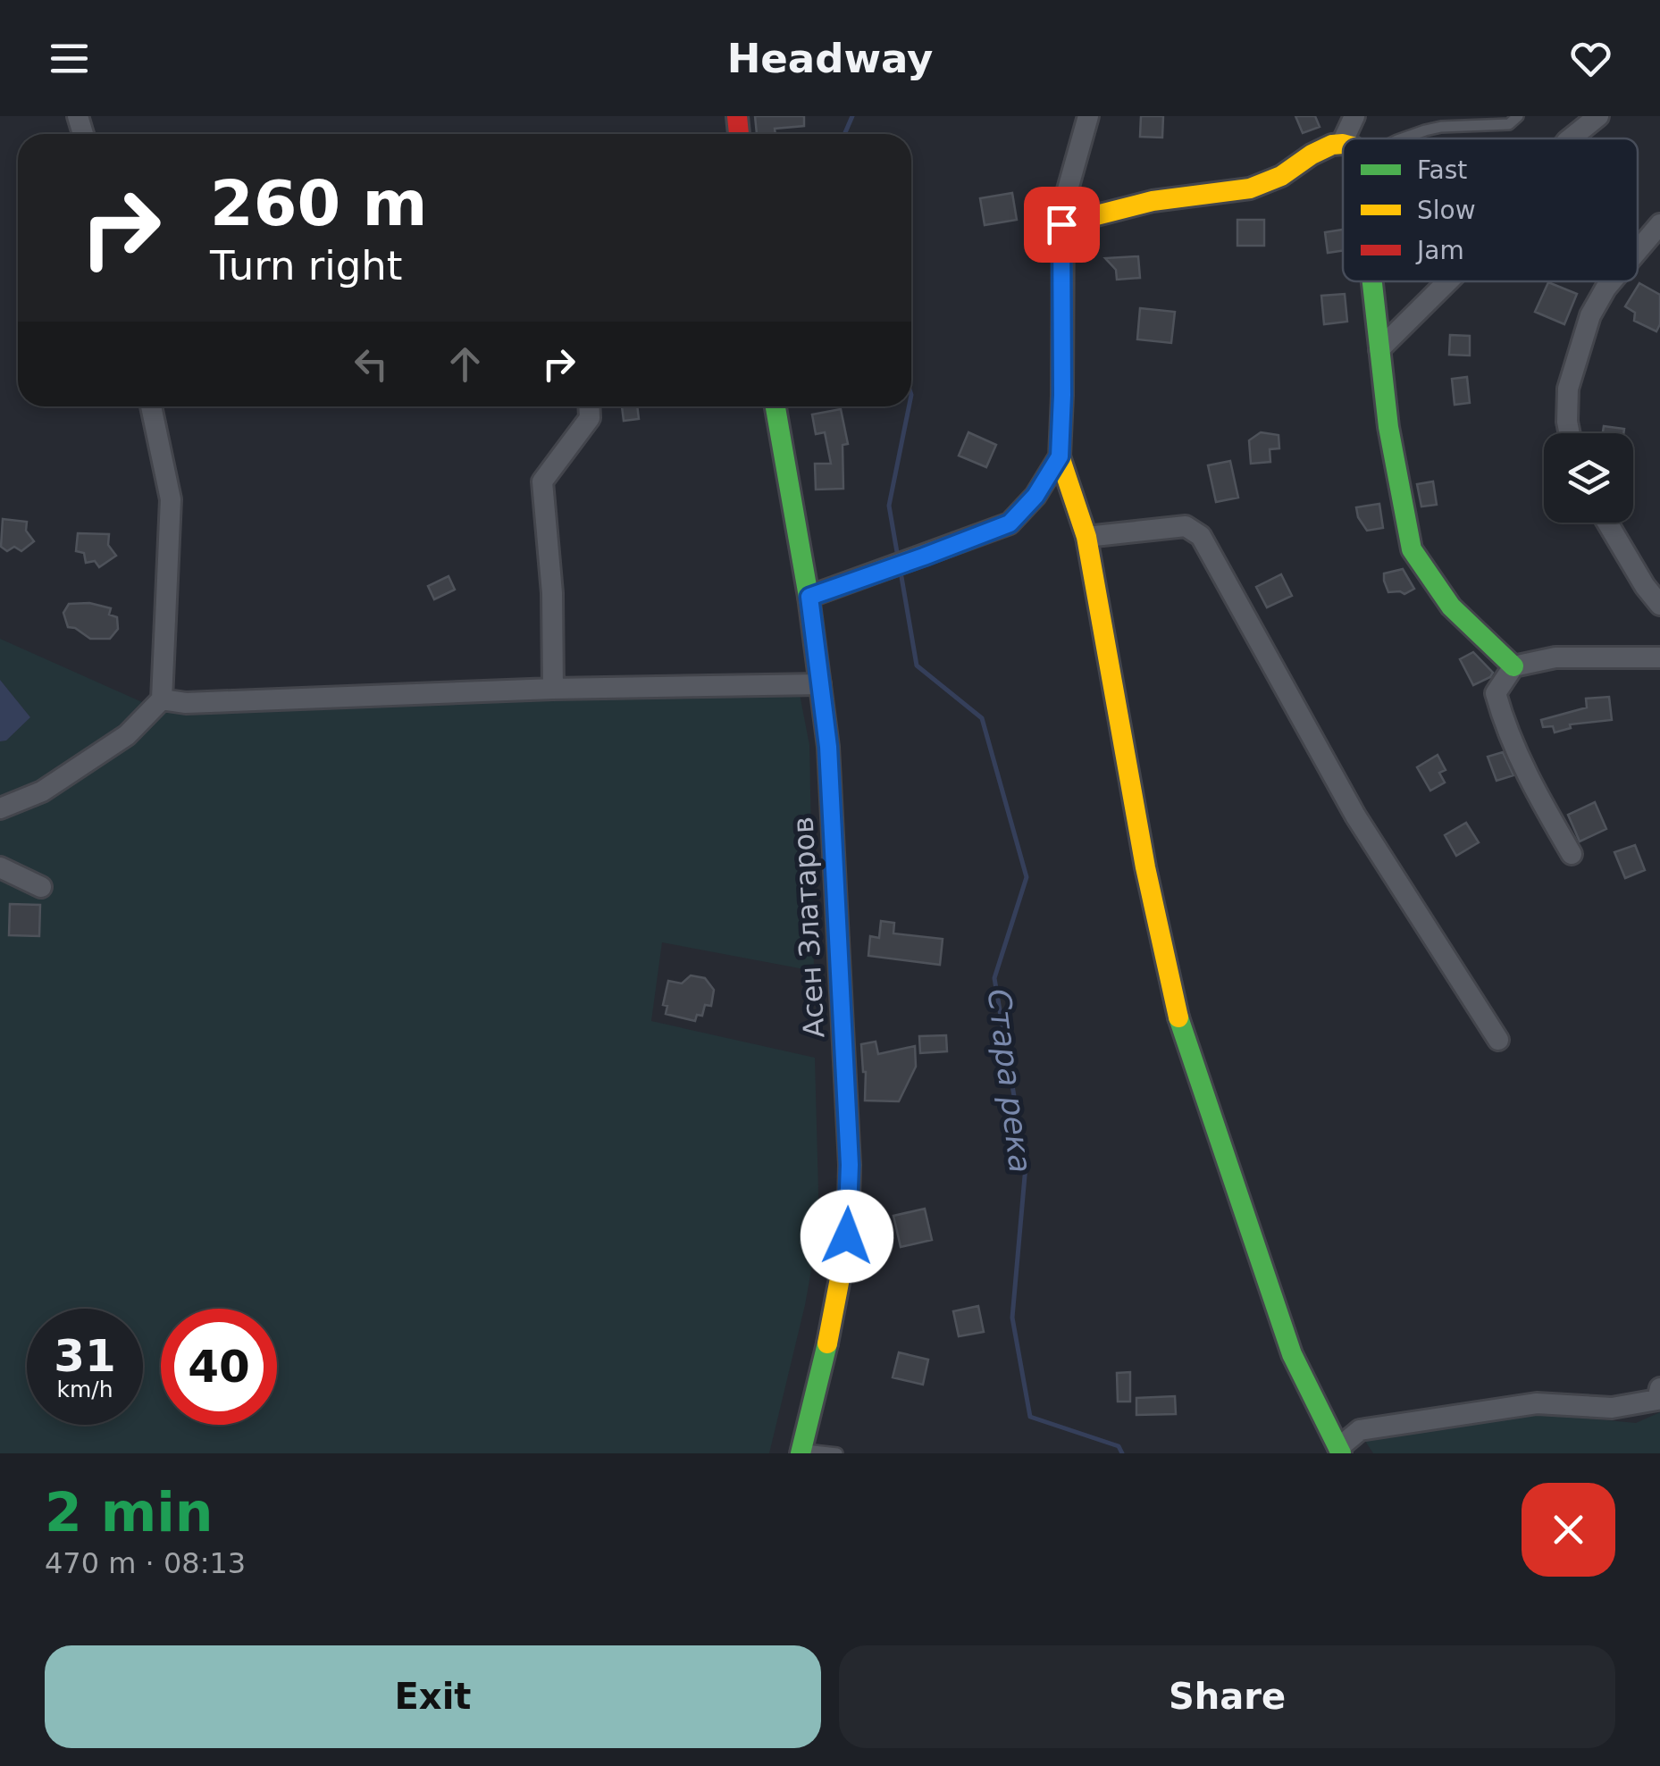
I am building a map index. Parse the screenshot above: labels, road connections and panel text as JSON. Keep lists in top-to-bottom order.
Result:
{
  "streets": {
    "street": ["Асен Златаров"]
  },
  "water": ["Стара река"],
  "legend": ["Fast", "Slow", "Jam"],
  "page": {
    "header": "Headway",
    "turn": ["260 m", "Turn right"],
    "speed": "31 km/h",
    "limit": "40",
    "heading": ["2 min", "470 m · 08:13"],
    "buttons": ["Exit", "Share"]
  }
}
